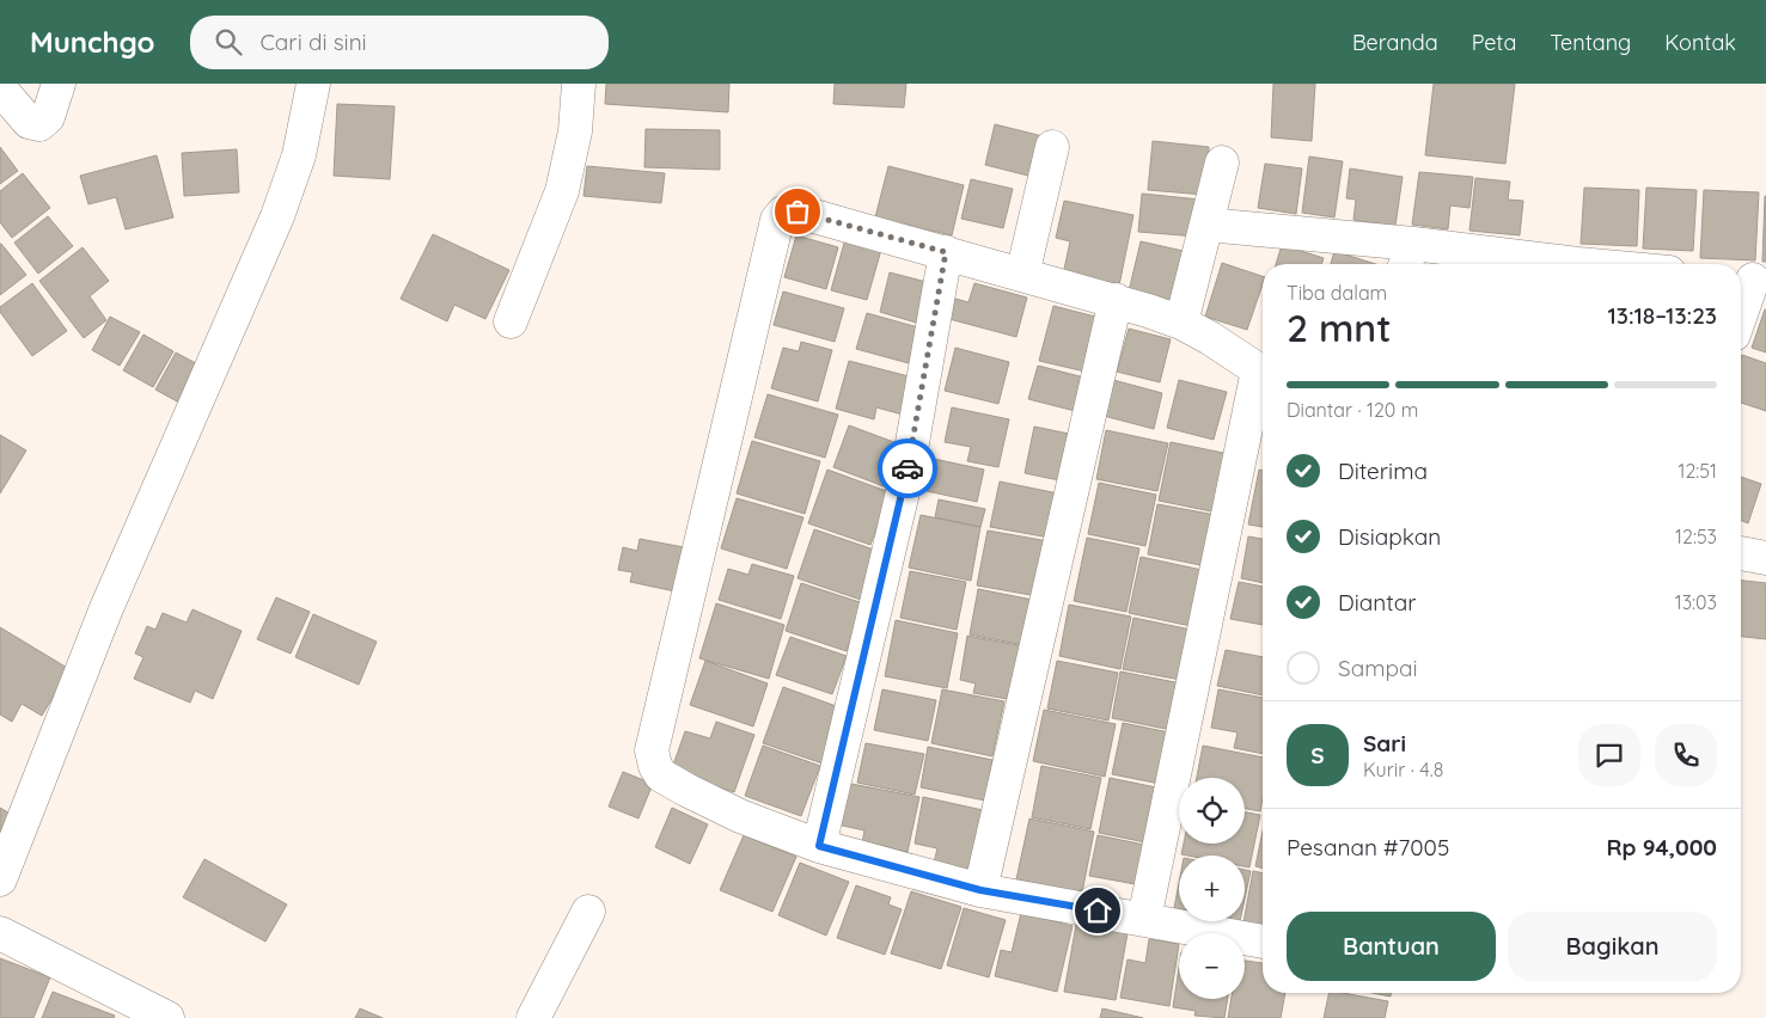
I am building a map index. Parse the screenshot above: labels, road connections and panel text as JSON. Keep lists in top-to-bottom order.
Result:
{
  "page": {
    "header": "Munchgo",
    "search": "Cari di sini",
    "nav": [
      "Beranda",
      "Peta",
      "Tentang",
      "Kontak"
    ],
    "heading": ["2 mnt", "Tiba dalam", "13:18–13:23"],
    "panel": [
      "Sari",
      "Kurir · 4.8",
      "Pesanan #7005",
      "Rp 94,000"
    ],
    "bar": "Diantar · 120 m",
    "list": [
      ["Diterima", "12:51"],
      ["Disiapkan", "12:53"],
      ["Diantar", "13:03"],
      "Sampai"
    ],
    "round": "S",
    "map_buttons": ["+", "−"],
    "buttons": ["Bantuan", "Bagikan"]
  }
}
